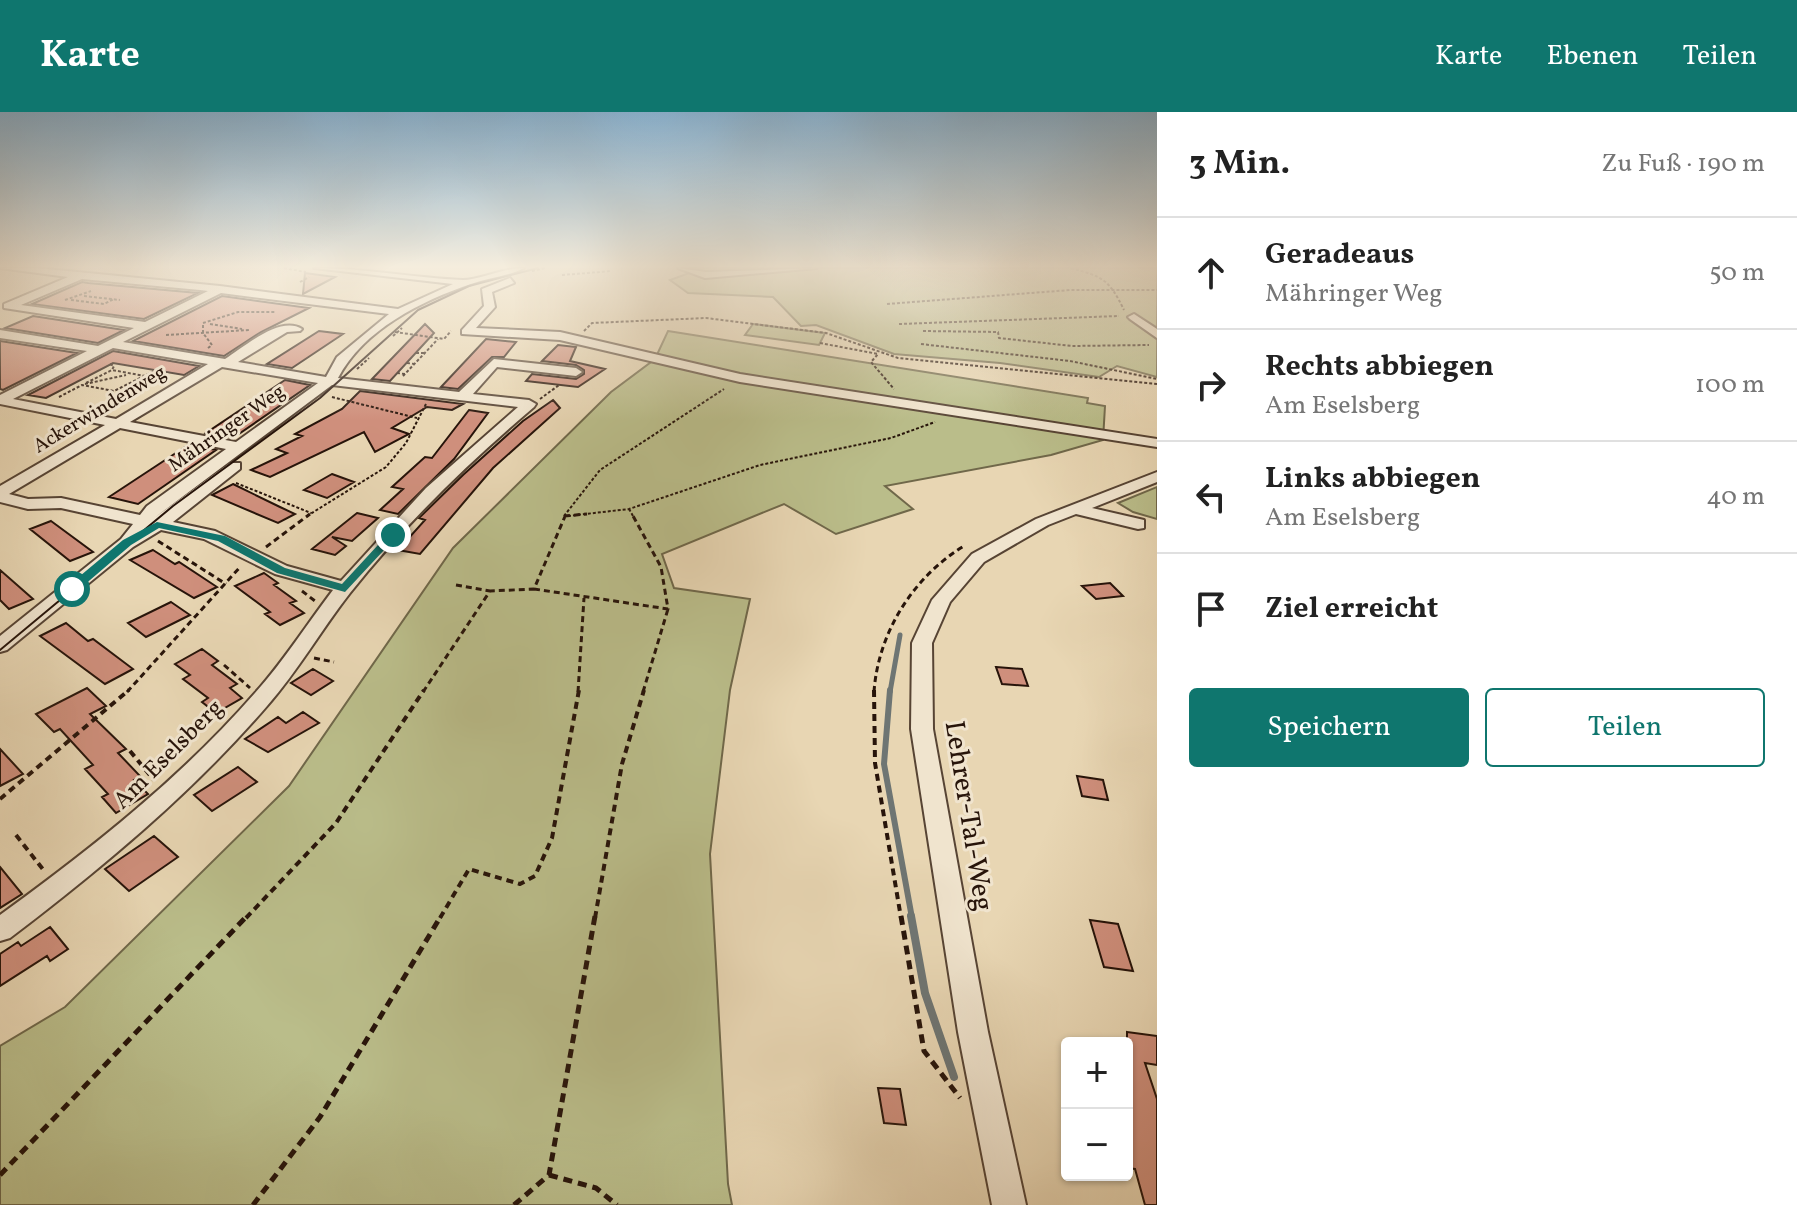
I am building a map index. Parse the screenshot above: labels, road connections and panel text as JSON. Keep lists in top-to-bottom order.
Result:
{
  "streets": {
    "street": [
      "Ackerwindenweg",
      "Mähringer Weg",
      "Am Eselsberg",
      "Lehrer-Tal-Weg"
    ]
  },
  "page": {
    "header": "Karte",
    "nav": ["Karte", "Ebenen", "Teilen"],
    "heading": ["3 Min.", "Zu Fuß · 190 m"],
    "list": [
      ["Geradeaus", "Mähringer Weg", "50 m"],
      ["Rechts abbiegen", "Am Eselsberg", "100 m"],
      ["Links abbiegen", "Am Eselsberg", "40 m"],
      "Ziel erreicht"
    ],
    "buttons": ["Speichern", "Teilen"],
    "map_buttons": ["+", "−"]
  }
}
